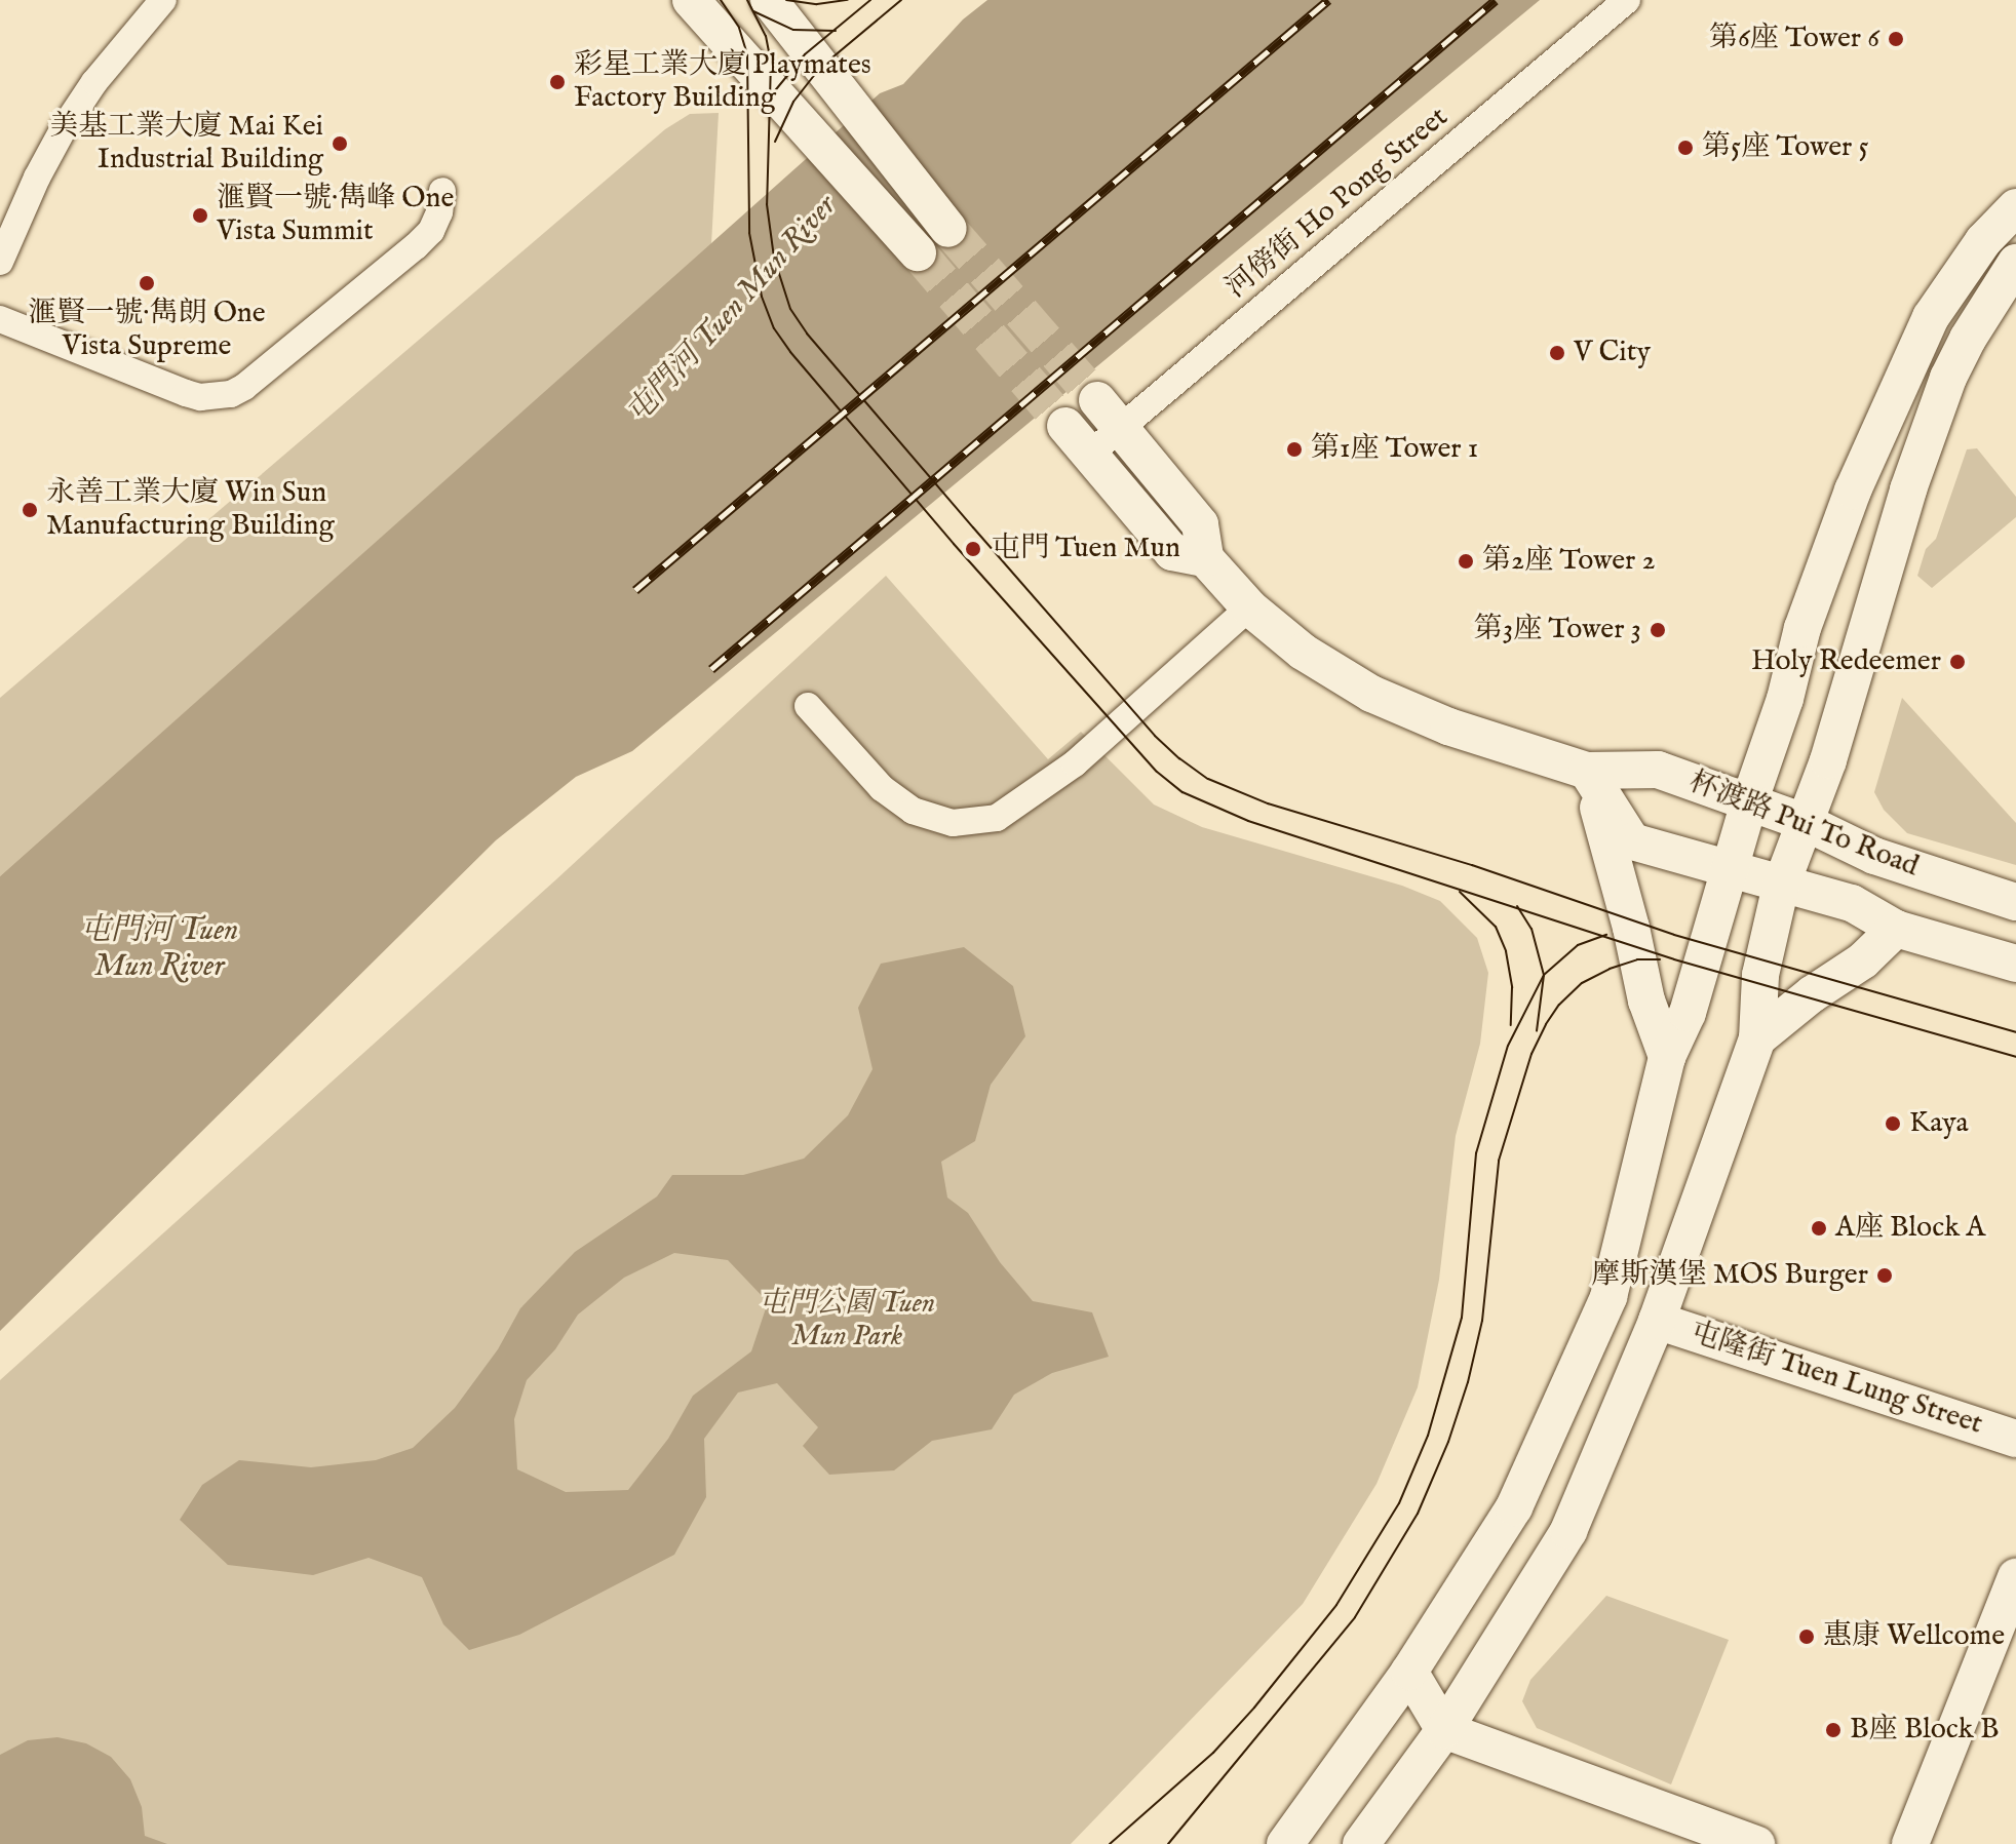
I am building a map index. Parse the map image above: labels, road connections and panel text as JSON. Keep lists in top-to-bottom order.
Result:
{
  "streets": {
    "main road": ["杯渡路 Pui To Road", "屯隆街 Tuen Lung Street"],
    "street": ["河傍街 Ho Pong Street"]
  },
  "crossings": [
    ["河傍街 Ho Pong Street", "杯渡路 Pui To Road"]
  ],
  "water": ["屯門河 Tuen Mun River"],
  "parks": ["屯門公園 Tuen Mun Park"],
  "places": [
    "第6座 Tower 6",
    "彩星工業大廈 Playmates Factory Building",
    "美基工業大廈 Mai Kei Industrial Building",
    "第5座 Tower 5",
    "滙賢一號·雋峰 One Vista Summit",
    "滙賢一號·雋朗 One Vista Supreme",
    "V City",
    "第1座 Tower 1",
    "永善工業大廈 Win Sun Manufacturing Building",
    "屯門 Tuen Mun",
    "第2座 Tower 2",
    "第3座 Tower 3",
    "Holy Redeemer",
    "Kaya",
    "A座 Block A",
    "摩斯漢堡 MOS Burger",
    "惠康 Wellcome",
    "B座 Block B"
  ]
}
